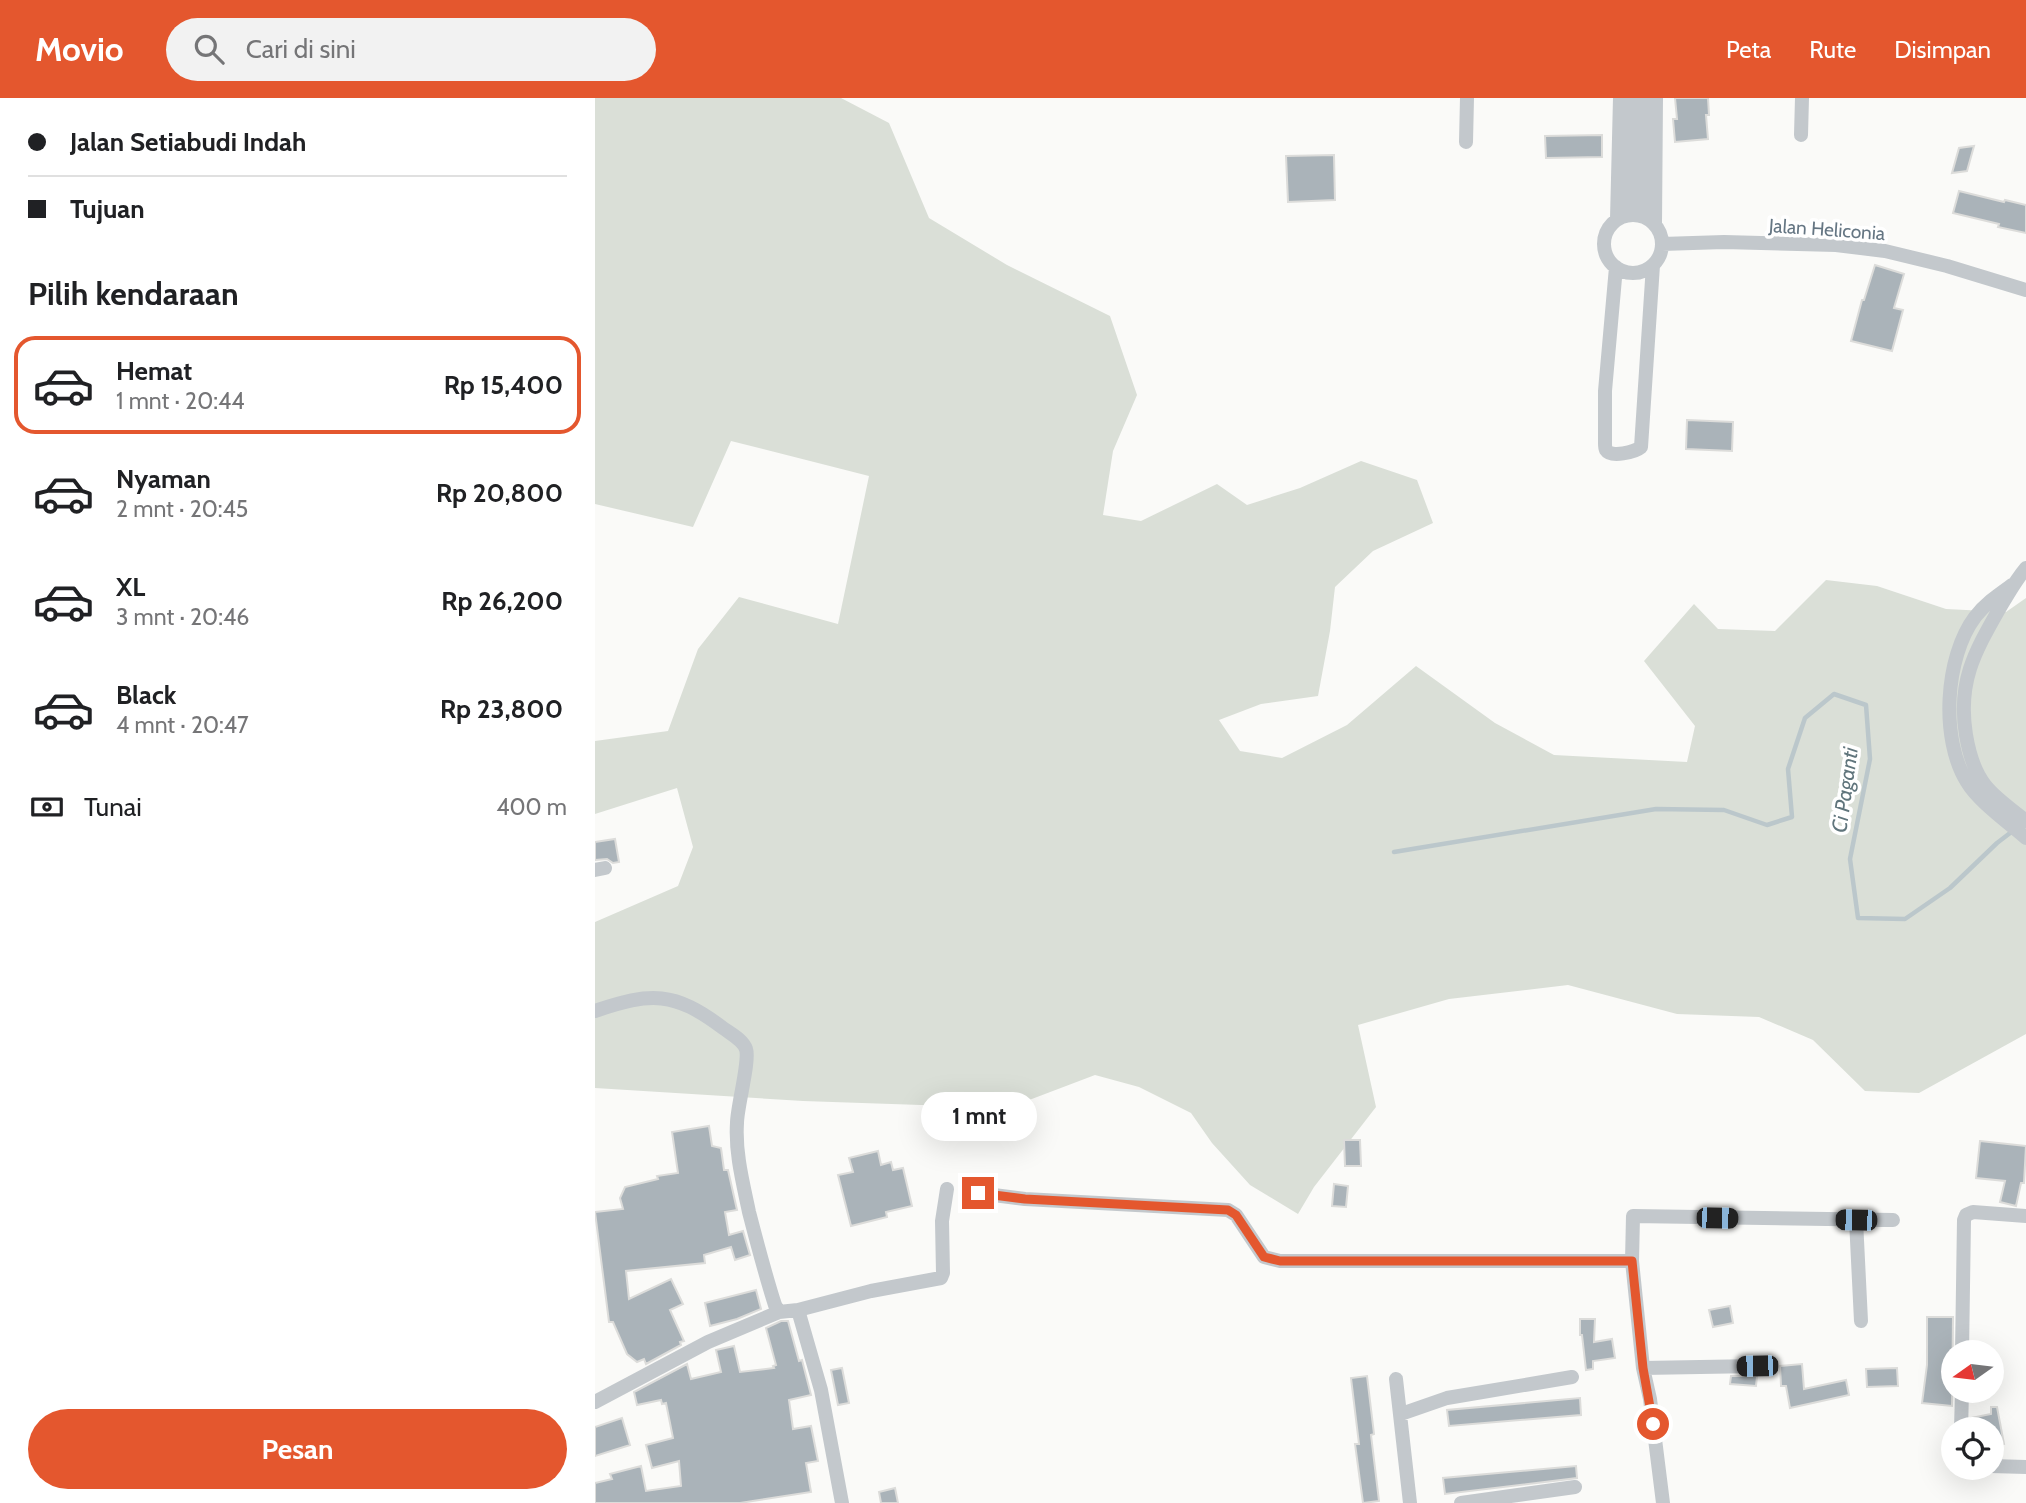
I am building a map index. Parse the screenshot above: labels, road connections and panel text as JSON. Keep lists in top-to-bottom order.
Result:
{
  "streets": {
    "street": ["Jalan Heliconia"]
  },
  "water": ["Ci Paganti"],
  "north": "left",
  "page": {
    "header": "Movio",
    "search": "Cari di sini",
    "nav": ["Peta", "Rute", "Disimpan"],
    "banner": ["Jalan Setiabudi Indah", "Tujuan"],
    "heading": "Pilih kendaraan",
    "list": [
      {
        "name": "Hemat",
        "note": "1 mnt · 20:44",
        "value": "Rp 15,400"
      },
      {
        "name": "Nyaman",
        "note": "2 mnt · 20:45",
        "value": "Rp 20,800"
      },
      {
        "name": "XL",
        "note": "3 mnt · 20:46",
        "value": "Rp 26,200"
      },
      {
        "name": "Black",
        "note": "4 mnt · 20:47",
        "value": "Rp 23,800"
      }
    ],
    "pay": ["Tunai", "400 m"],
    "bubble": "1 mnt",
    "buttons": "Pesan"
  }
}
